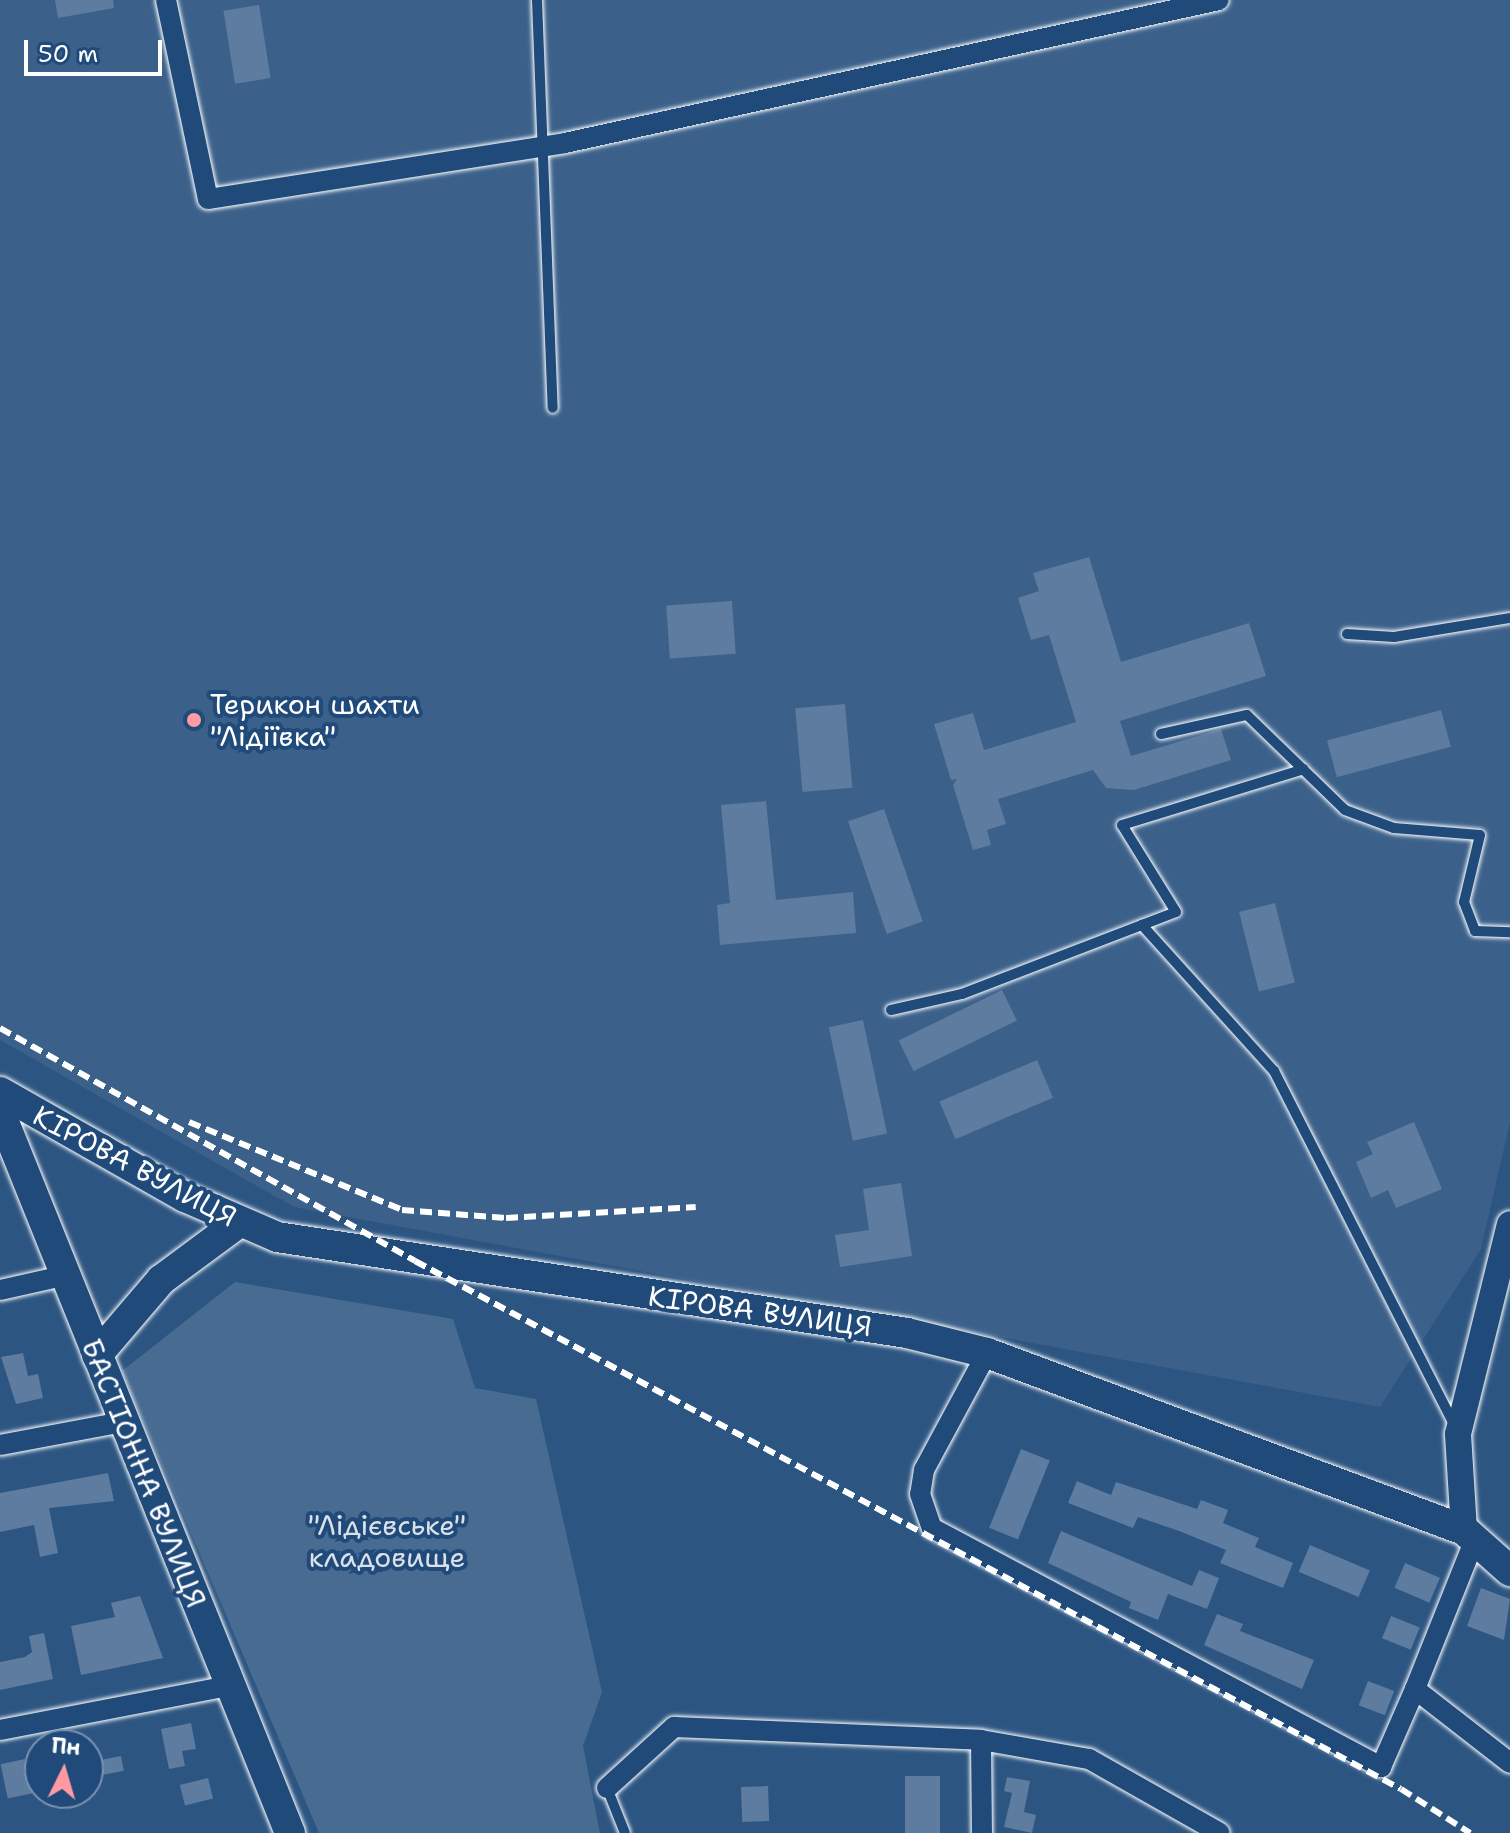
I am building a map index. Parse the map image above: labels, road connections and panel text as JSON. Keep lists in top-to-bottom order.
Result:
{
  "streets": {
    "main road": ["КІРОВА ВУЛИЦЯ", "БАСТІОННА ВУЛИЦЯ"]
  },
  "parks": ["\"Лідієвське\" кладовище"],
  "places": ["Терикон шахти \"Лідіївка\""],
  "scale_bar": "50 m",
  "north": "top"
}
